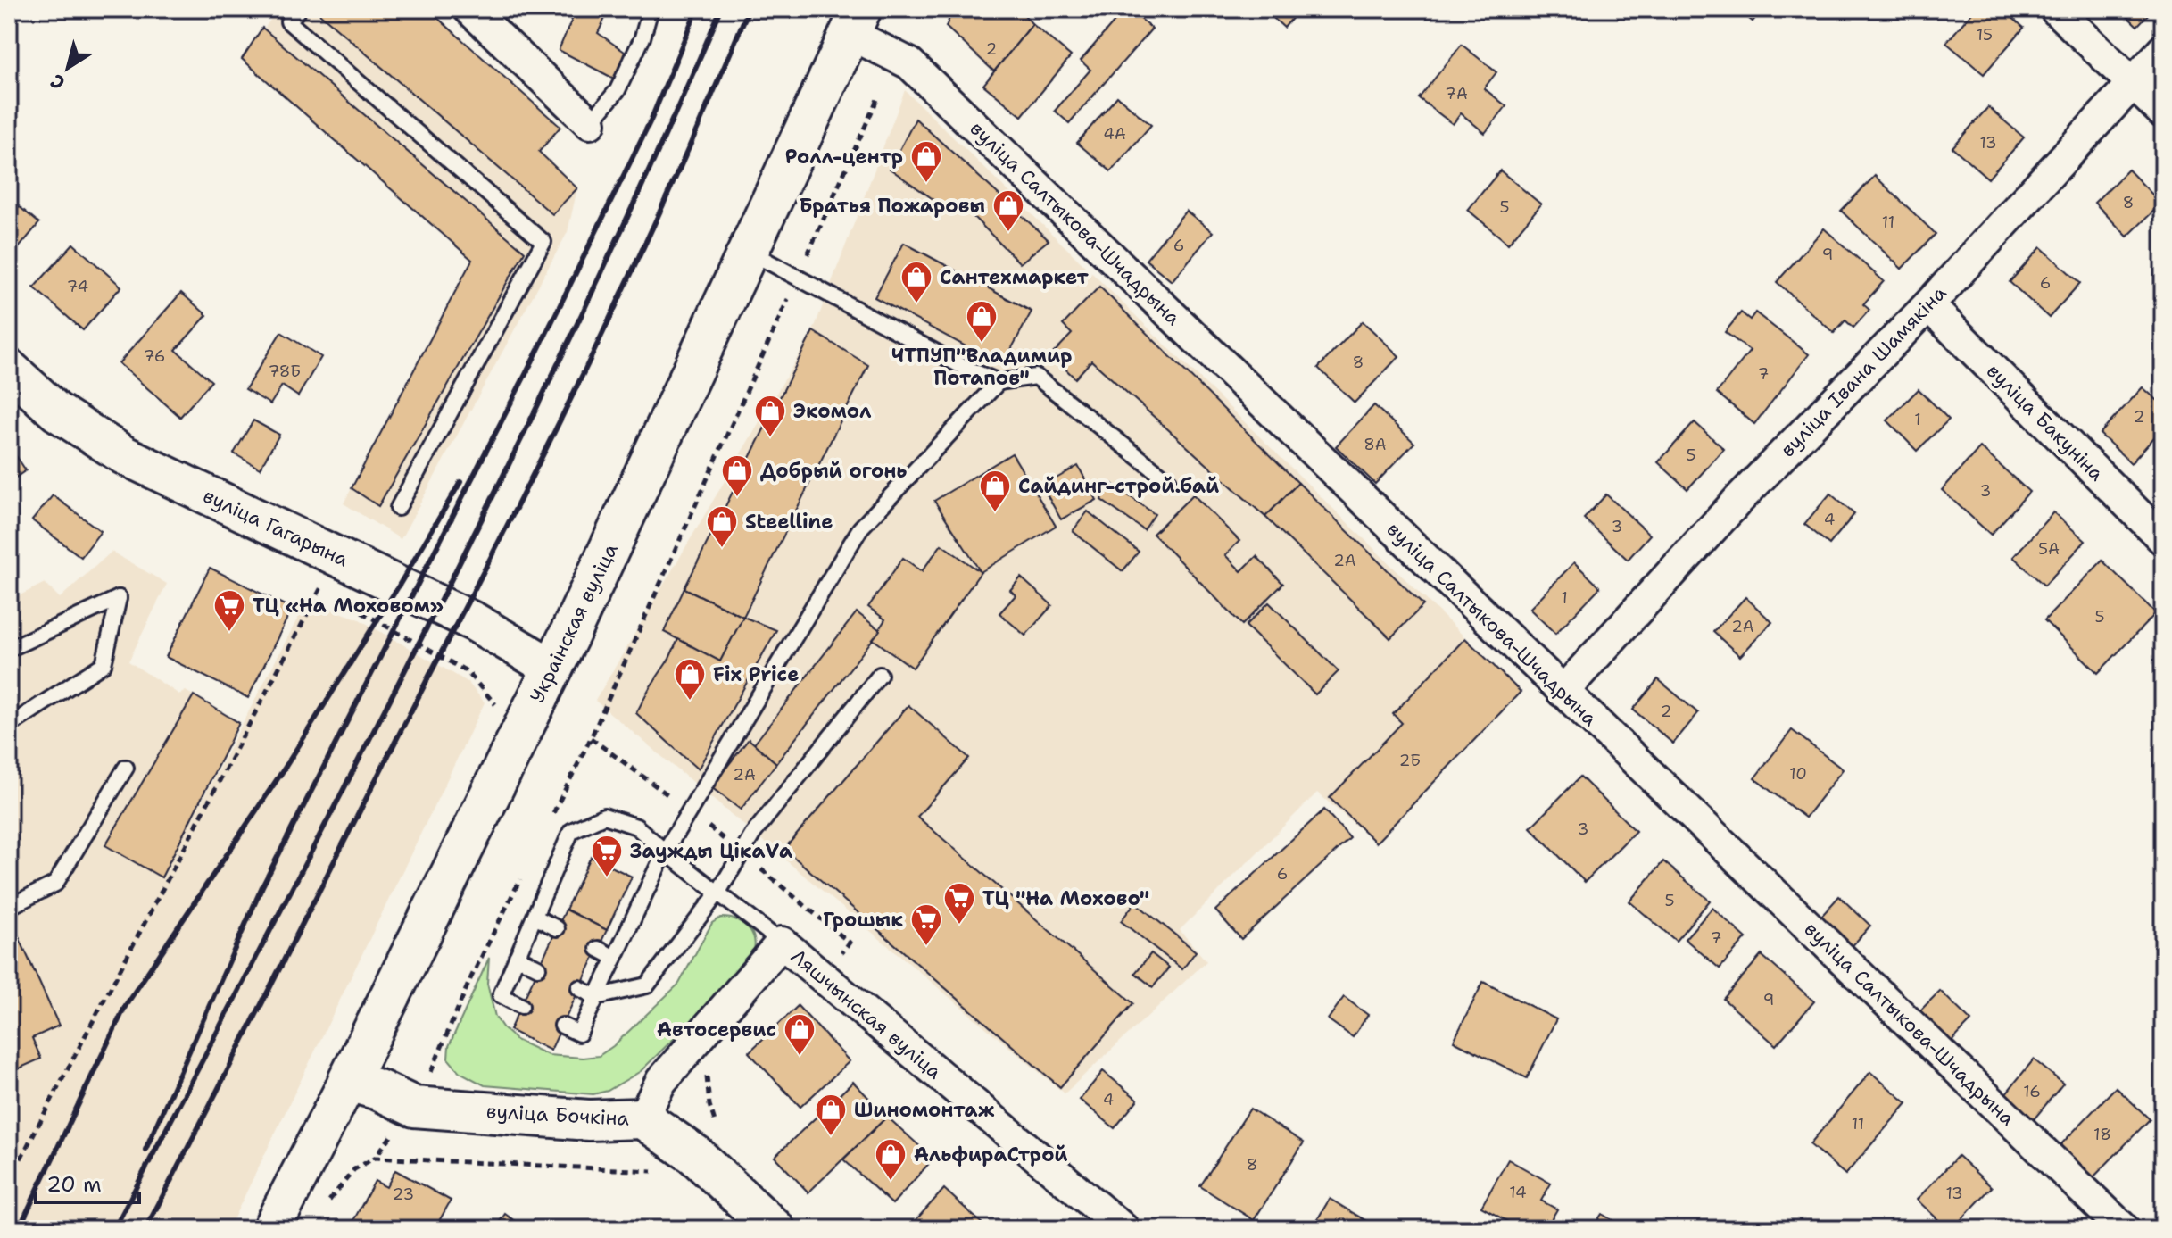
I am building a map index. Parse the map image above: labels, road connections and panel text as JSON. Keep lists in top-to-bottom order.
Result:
{
  "streets": {
    "main road": ["Украінская вуліца", "вуліца Бочкіна"],
    "street": [
      "вуліца Салтыкова-Шчадрына",
      "вуліца Івана Шамякіна",
      "вуліца Бакуніна",
      "вуліца Гагарына",
      "Ляшчынская вуліца"
    ]
  },
  "crossings": [
    ["вуліца Салтыкова-Шчадрына", "вуліца Івана Шамякіна"],
    ["вуліца Салтыкова-Шчадрына", "Украінская вуліца"],
    ["вуліца Івана Шамякіна", "вуліца Бакуніна"],
    ["вуліца Гагарына", "Украінская вуліца"],
    ["Украінская вуліца", "вуліца Бочкіна"],
    ["Ляшчынская вуліца", "вуліца Бочкіна"]
  ],
  "places": {
    "shop": [
      "Ролл-центр",
      "Братья Пожаровы",
      "Сантехмаркет",
      "ЧТПУП\"Владимир Потапов\"",
      "Экомол",
      "Добрый огонь",
      "Сайдинг-строй.бай",
      "Steelline",
      "Fix Price",
      "Автосервис",
      "Шиномонтаж",
      "АльфираСтрой"
    ],
    "supermarket": [
      "ТЦ «На Моховом»",
      "Заужды ЦікаVа",
      "ТЦ \"На Мохово\"",
      "Грошык"
    ]
  },
  "house_numbers": [
    "15",
    "2",
    "7А",
    "4А",
    "13",
    "8",
    "5",
    "11",
    "6",
    "9",
    "6",
    "74",
    "76",
    "8",
    "78Б",
    "7",
    "2",
    "1",
    "8А",
    "5",
    "3",
    "4",
    "3",
    "5А",
    "2А",
    "1",
    "5",
    "2А",
    "2",
    "2Б",
    "10",
    "2А",
    "3",
    "6",
    "5",
    "7",
    "9",
    "16",
    "4",
    "11",
    "18",
    "8",
    "14",
    "13",
    "23"
  ],
  "scale_bar": "20 m",
  "north": "bottom left"
}
